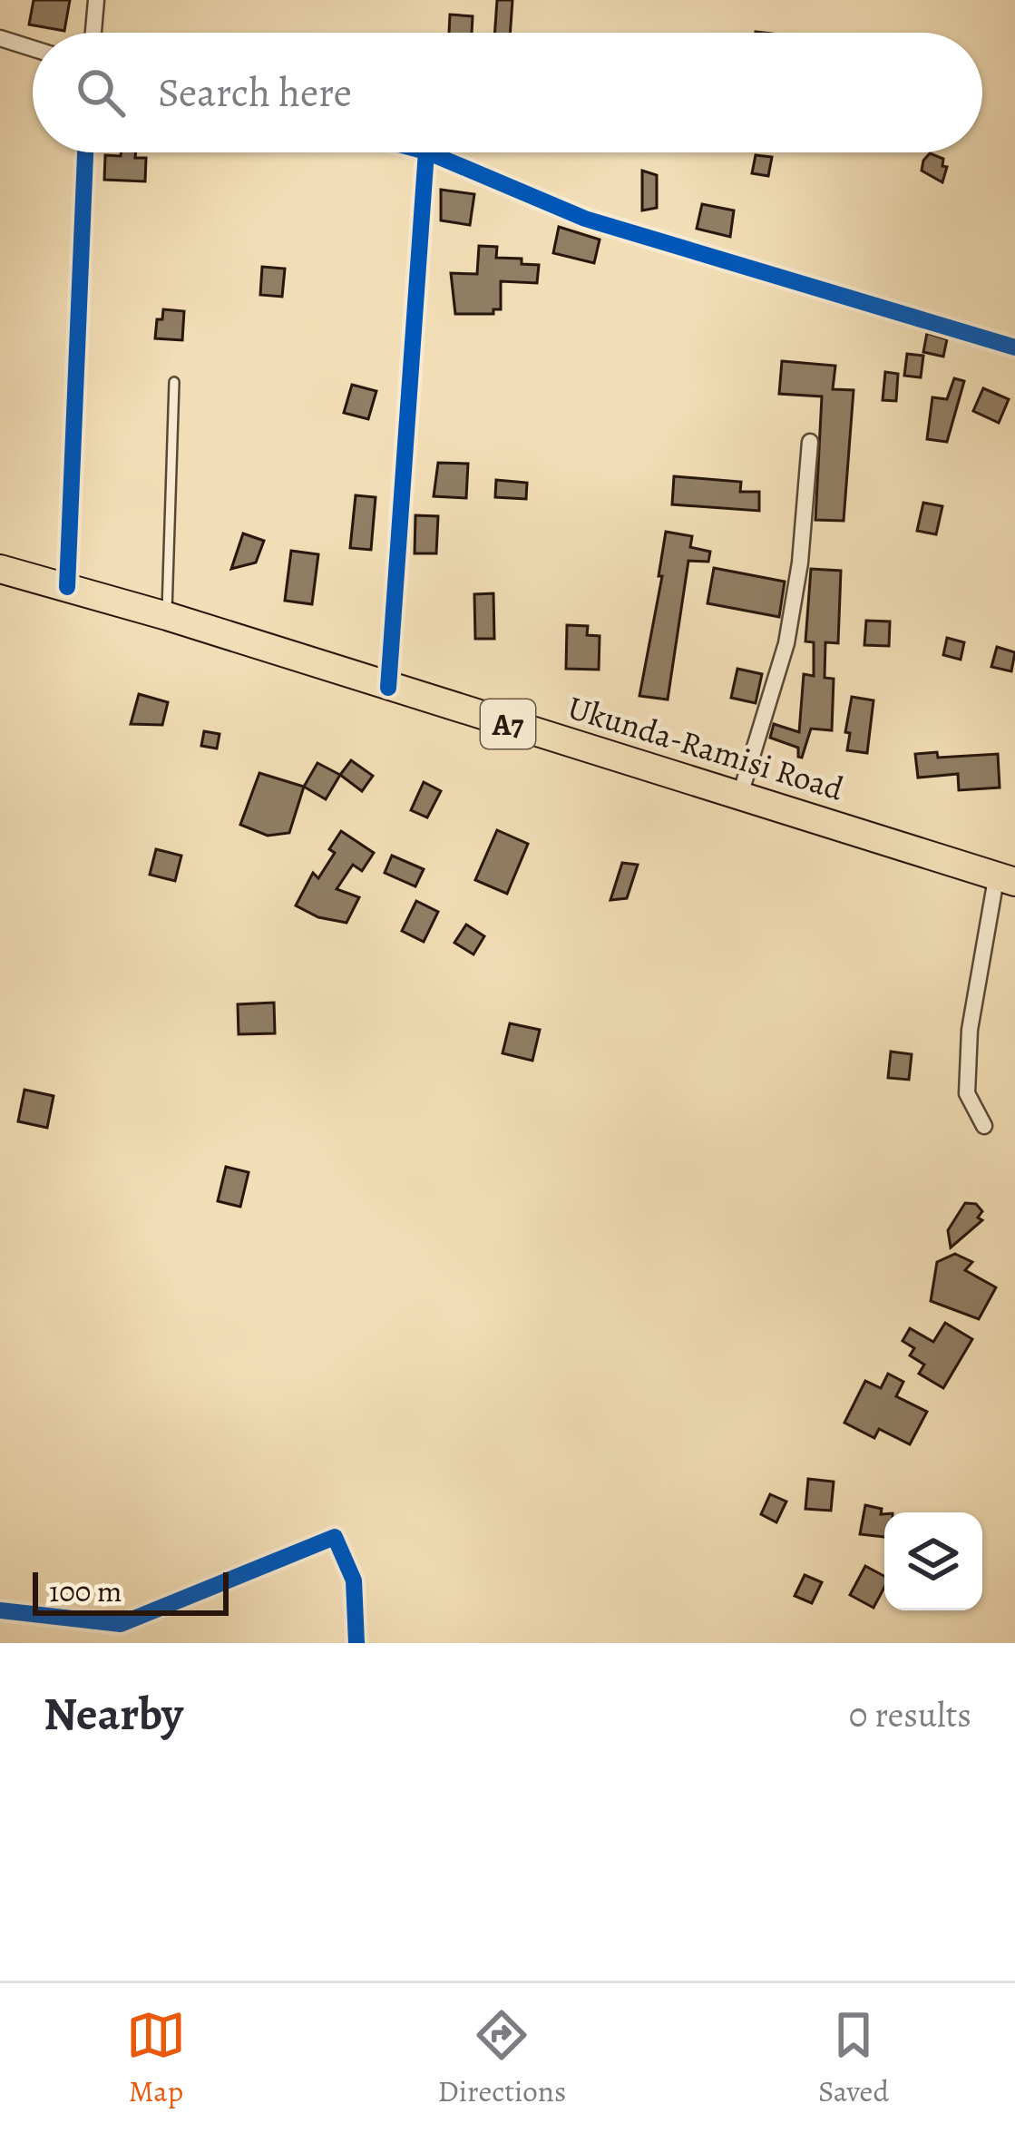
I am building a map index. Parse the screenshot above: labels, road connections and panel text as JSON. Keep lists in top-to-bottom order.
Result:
{
  "streets": {
    "highway": ["A7", "Ukunda-Ramisi Road"]
  },
  "scale_bar": "100 m",
  "page": {
    "search": "Search here",
    "scale": "100 m",
    "heading": ["Nearby", "0 results"],
    "nav": ["Map", "Directions", "Saved"]
  }
}
